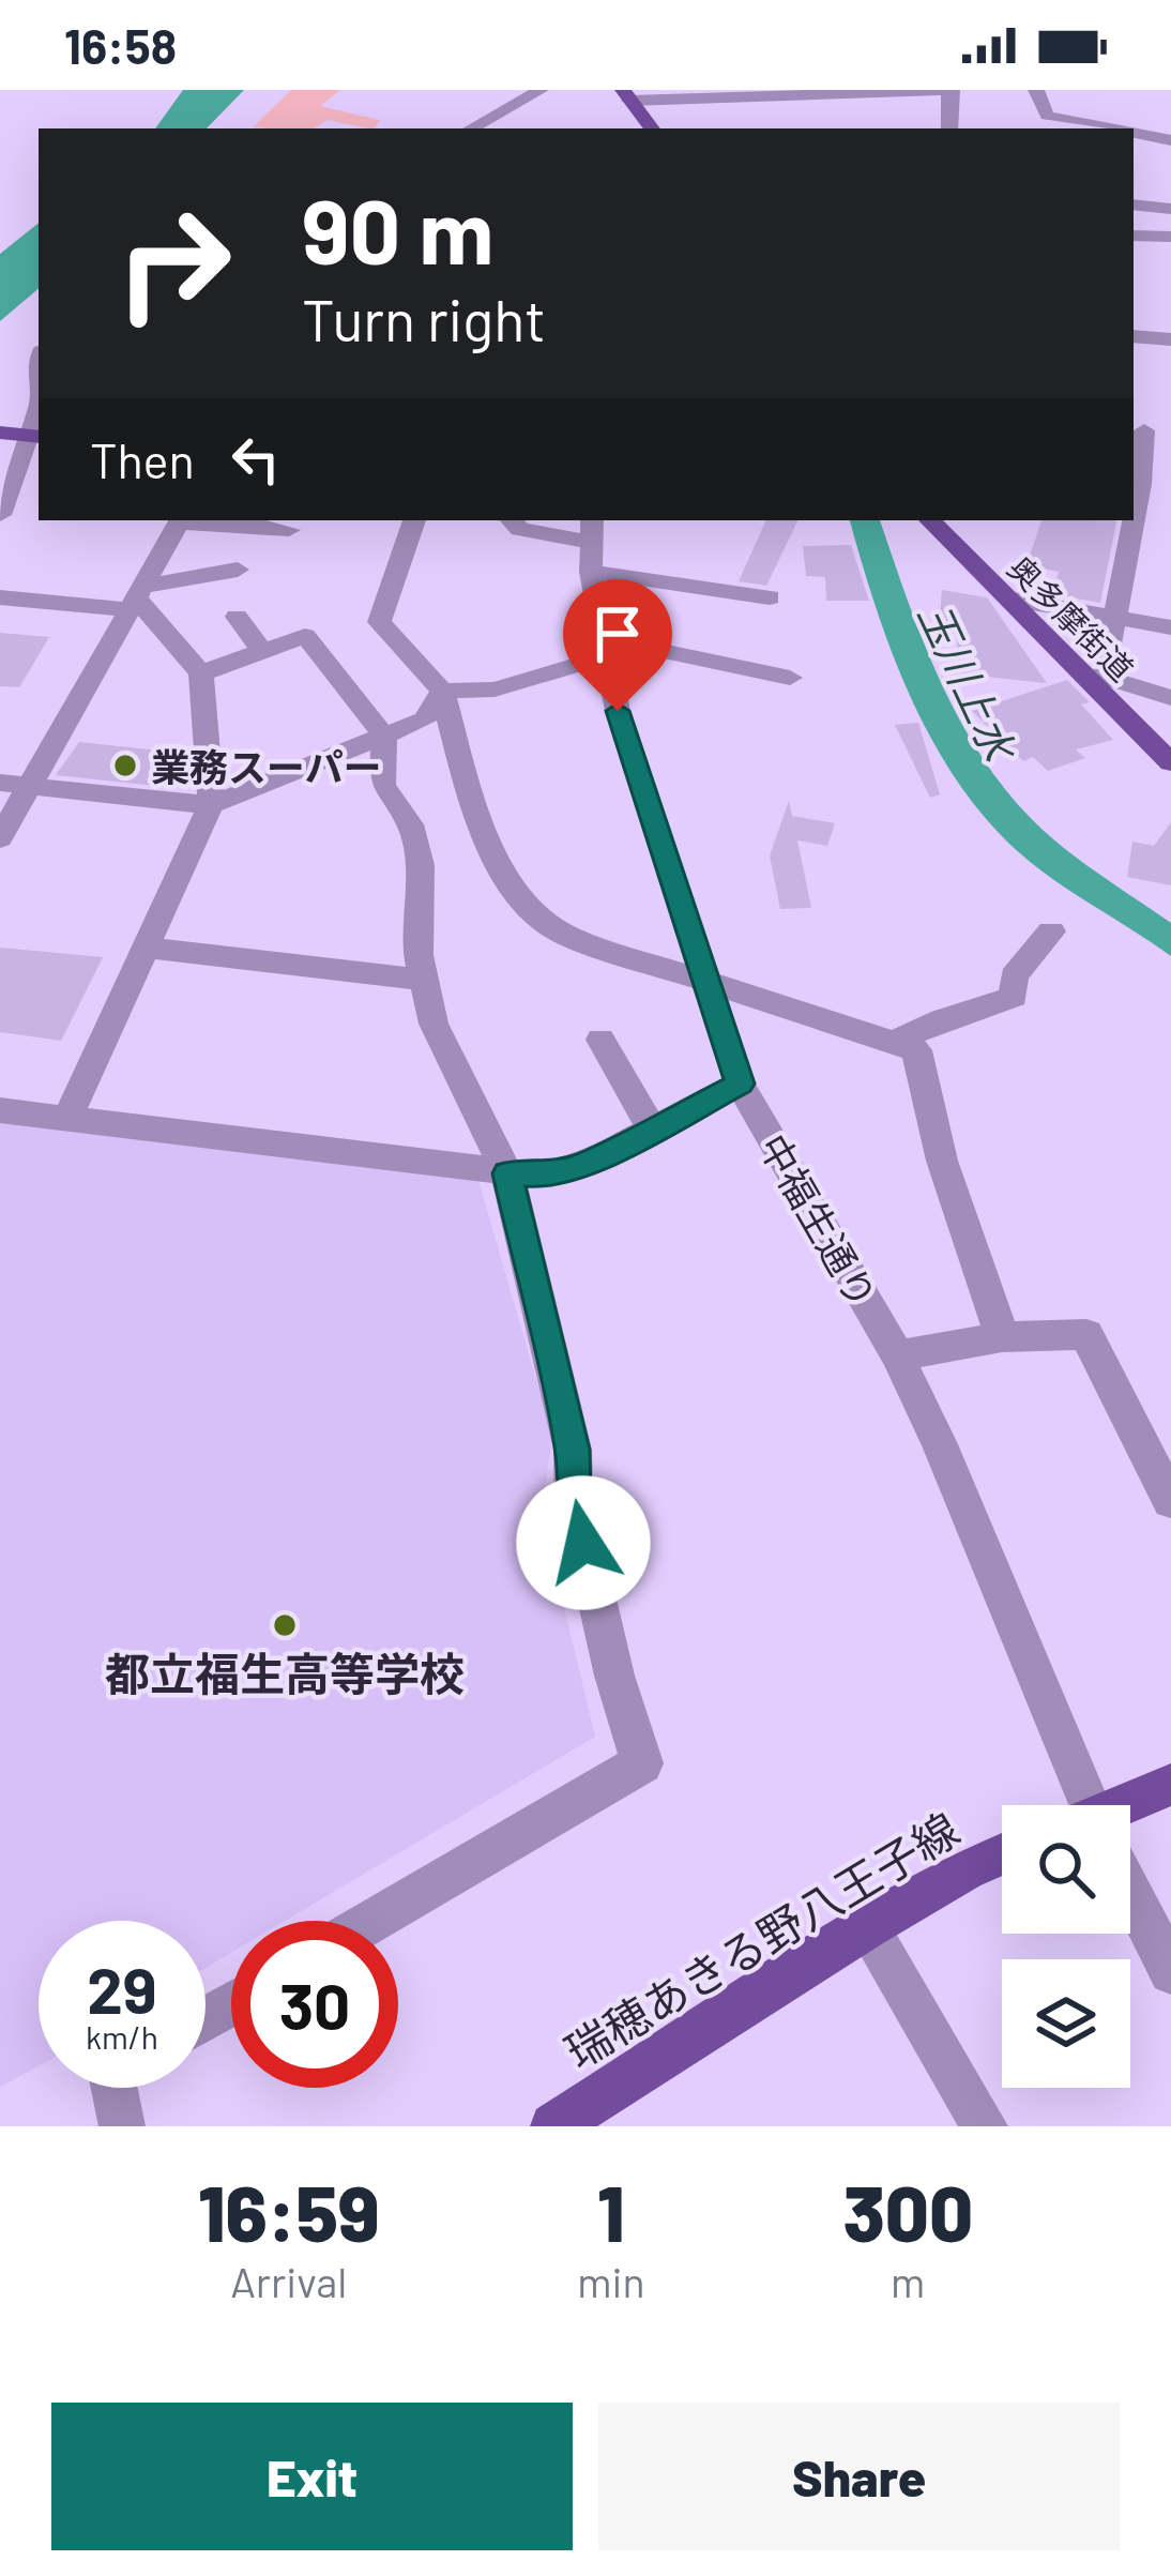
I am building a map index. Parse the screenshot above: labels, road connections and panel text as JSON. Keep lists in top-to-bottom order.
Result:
{
  "streets": {
    "main road": ["奥多摩街道", "瑞穂あきる野八王子線"],
    "street": ["中福生通り"]
  },
  "water": ["玉川上水"],
  "places": ["業務スーパー", "都立福生高等学校"],
  "page": {
    "status": "16:58",
    "turn": ["90 m", "Turn right"],
    "then": "Then",
    "speed": "29 km/h",
    "limit": "30",
    "eta": [
      "16:59",
      "Arrival",
      "1",
      "min",
      "300",
      "m"
    ],
    "buttons": ["Exit", "Share"]
  }
}
